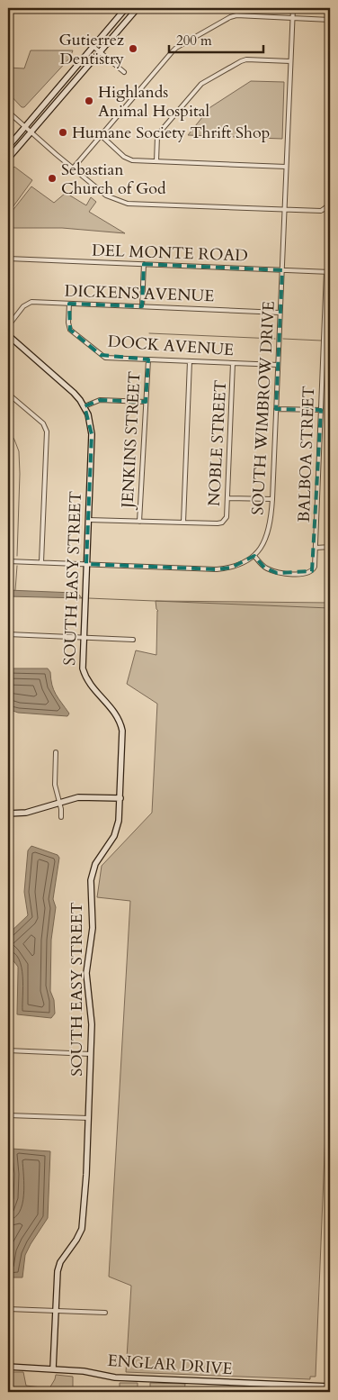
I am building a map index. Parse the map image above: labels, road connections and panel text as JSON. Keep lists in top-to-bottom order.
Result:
{
  "streets": {
    "street": [
      "DEL MONTE ROAD",
      "DICKENS AVENUE",
      "DOCK AVENUE",
      "SOUTH WIMBROW DRIVE",
      "JENKINS STREET",
      "NOBLE STREET",
      "BALBOA STREET",
      "SOUTH EASY STREET",
      "ENGLAR DRIVE"
    ]
  },
  "crossings": [
    ["DEL MONTE ROAD", "SOUTH WIMBROW DRIVE"],
    ["DEL MONTE ROAD", "BALBOA STREET"],
    ["DICKENS AVENUE", "DOCK AVENUE"],
    ["DICKENS AVENUE", "SOUTH WIMBROW DRIVE"],
    ["DOCK AVENUE", "SOUTH WIMBROW DRIVE"],
    ["DOCK AVENUE", "JENKINS STREET"],
    ["DOCK AVENUE", "NOBLE STREET"],
    ["SOUTH WIMBROW DRIVE", "BALBOA STREET"],
    ["SOUTH EASY STREET", "ENGLAR DRIVE"]
  ],
  "places": [
    "Gutierrez Dentistry",
    "Highlands Animal Hospital",
    "Humane Society Thrift Shop",
    "Sebastian Church of God"
  ],
  "scale_bar": "200 m"
}
